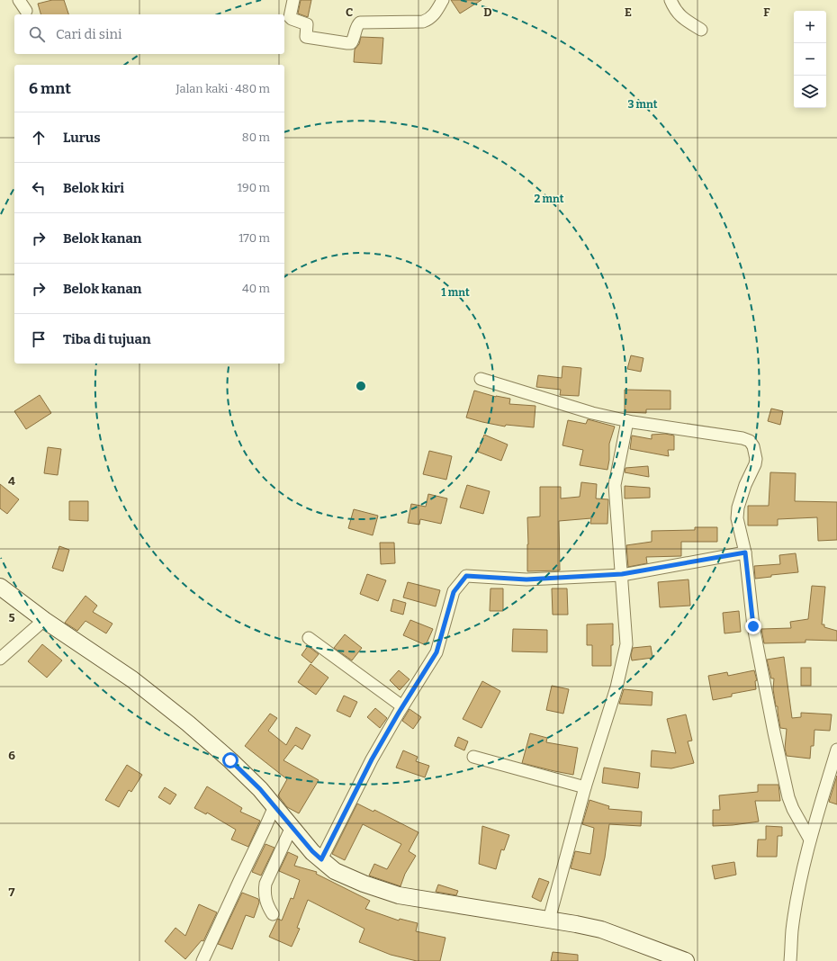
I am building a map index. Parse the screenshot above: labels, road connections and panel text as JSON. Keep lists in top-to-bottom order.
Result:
{
  "page": {
    "map_buttons": ["+", "−"],
    "search": "Cari di sini",
    "heading": ["6 mnt", "Jalan kaki · 480 m"],
    "list": [
      ["Lurus", "80 m"],
      ["Belok kiri", "190 m"],
      ["Belok kanan", "170 m"],
      ["Belok kanan", "40 m"],
      "Tiba di tujuan"
    ]
  },
  "grid": {
    "columns": [
      "C",
      "D",
      "E",
      "F"
    ],
    "rows": [
      "4",
      "5",
      "6",
      "7"
    ]
  },
  "rings": ["3 mnt", "2 mnt", "1 mnt"]
}
